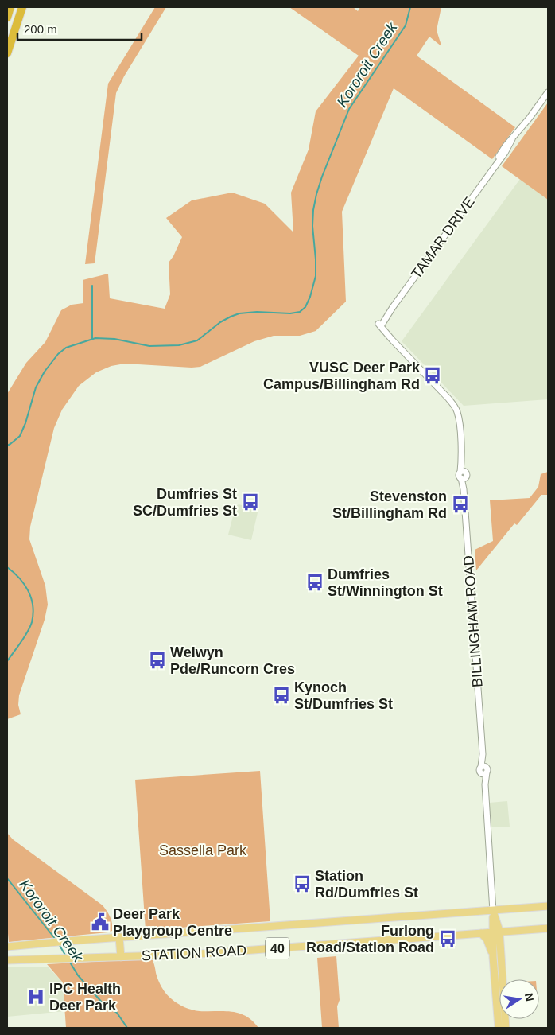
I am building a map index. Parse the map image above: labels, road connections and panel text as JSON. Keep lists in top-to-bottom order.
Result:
{
  "streets": {
    "main road": ["40", "STATION ROAD"],
    "street": ["TAMAR DRIVE", "BILLINGHAM ROAD"]
  },
  "crossings": [
    ["TAMAR DRIVE", "BILLINGHAM ROAD"],
    ["BILLINGHAM ROAD", "STATION ROAD"]
  ],
  "water": ["Kororoit Creek"],
  "parks": ["Sassella Park"],
  "places": {
    "bus stop": [
      "VUSC Deer Park Campus/Billingham Rd",
      "Dumfries St SC/Dumfries St",
      "Stevenston St/Billingham Rd",
      "Dumfries St/Winnington St",
      "Welwyn Pde/Runcorn Cres",
      "Kynoch St/Dumfries St",
      "Station Rd/Dumfries St",
      "Furlong Road/Station Road"
    ],
    "public building": ["Deer Park Playgroup Centre"],
    "hospital": ["IPC Health Deer Park"]
  },
  "scale_bar": "200 m",
  "north": "right"
}
